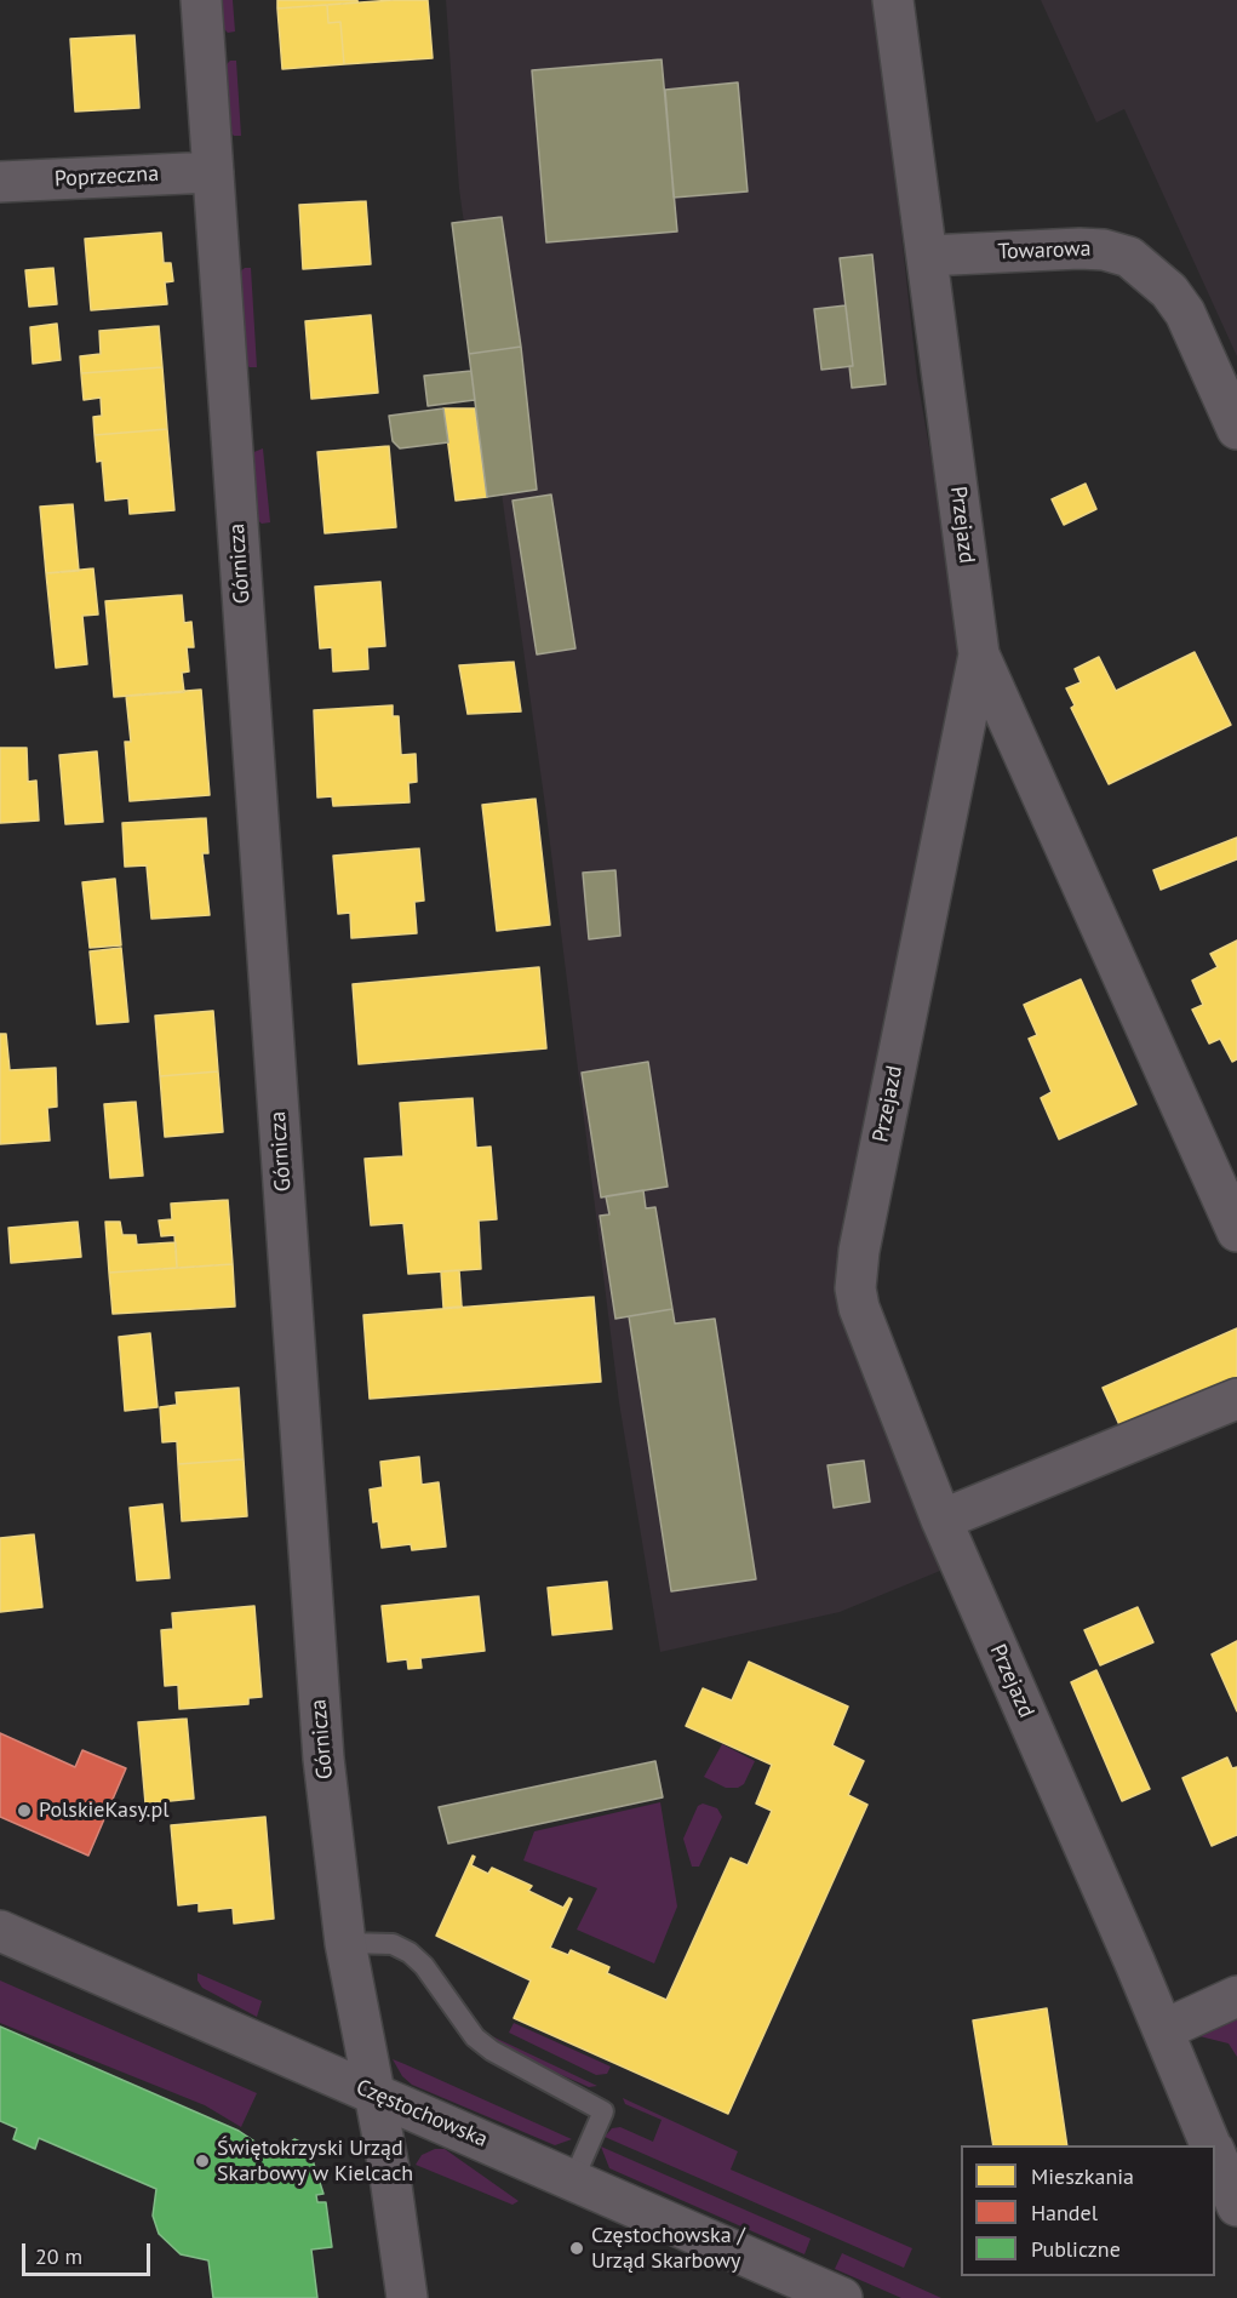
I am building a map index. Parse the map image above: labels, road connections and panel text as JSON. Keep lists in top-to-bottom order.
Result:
{
  "streets": {
    "street": [
      "Poprzeczna",
      "Towarowa",
      "Przejazd",
      "Górnicza",
      "Częstochowska"
    ]
  },
  "crossings": [
    ["Poprzeczna", "Górnicza"],
    ["Towarowa", "Przejazd"],
    ["Górnicza", "Częstochowska"]
  ],
  "places": ["PolskieKasy.pl", "Świętokrzyski Urząd Skarbowy w Kielcach", "Częstochowska / Urząd Skarbowy"],
  "legend": ["Mieszkania", "Handel", "Publiczne"],
  "scale_bar": "20 m"
}
